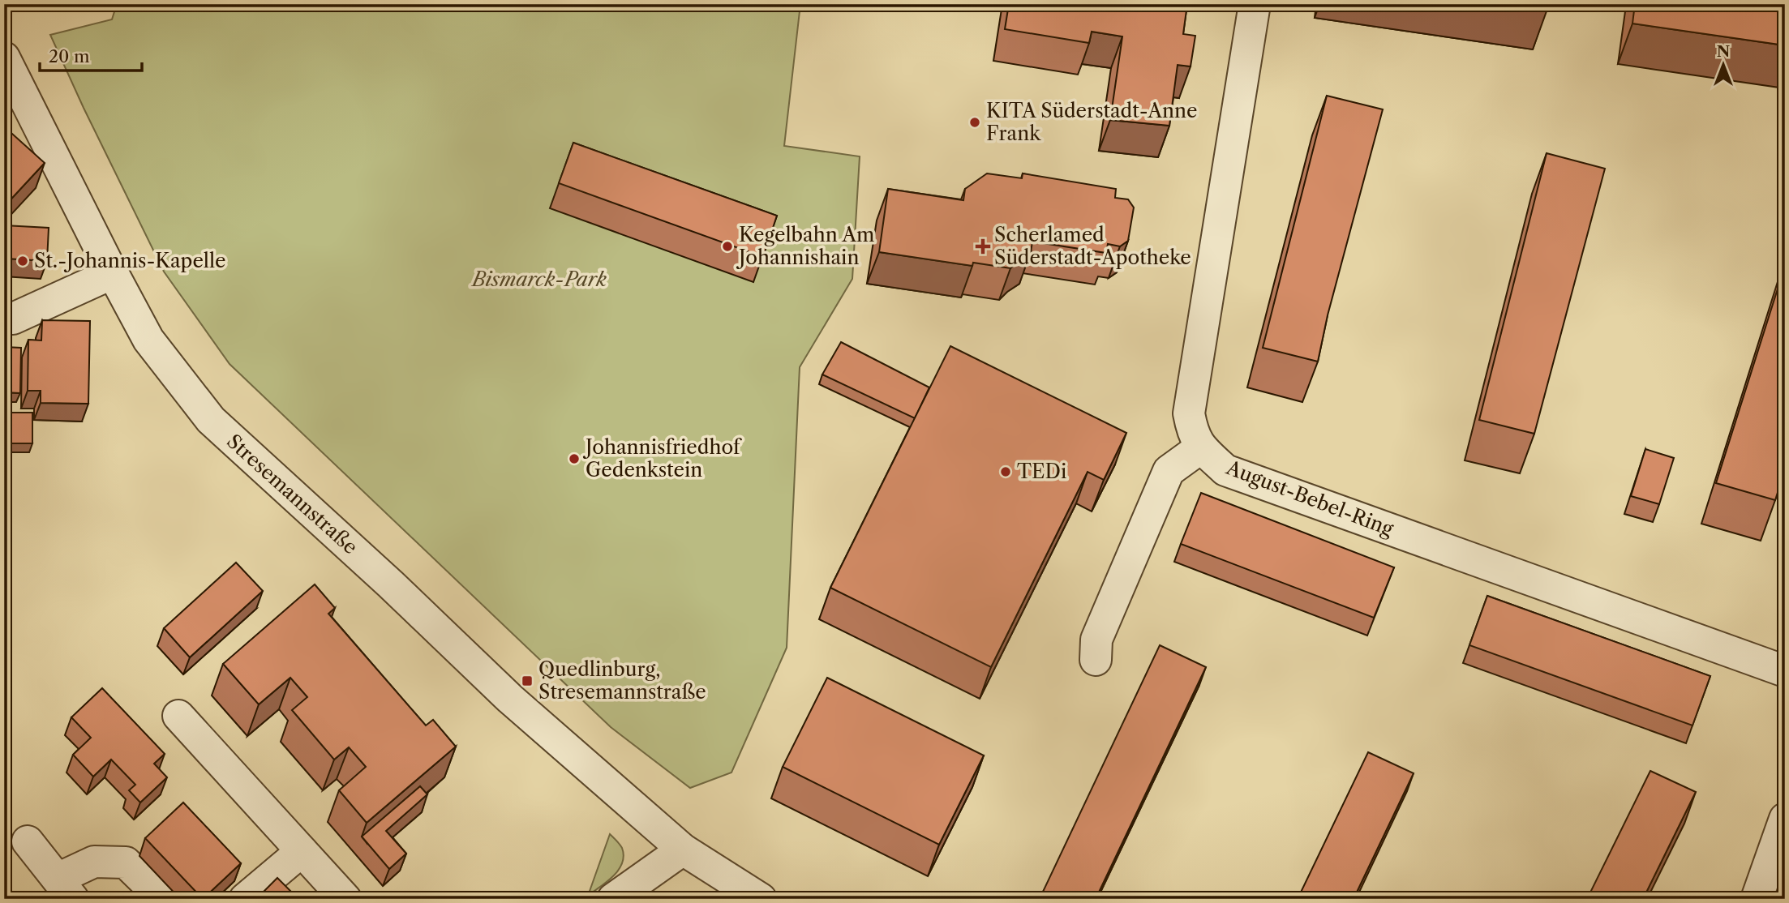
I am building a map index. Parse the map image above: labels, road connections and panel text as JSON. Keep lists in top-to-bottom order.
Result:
{
  "streets": {
    "street": ["Stresemannstraße", "August-Bebel-Ring"]
  },
  "parks": ["Bismarck-Park"],
  "places": {
    "other": [
      "KITA Süderstadt-Anne Frank",
      "Kegelbahn Am Johannishain",
      "St.-Johannis-Kapelle",
      "Johannisfriedhof Gedenkstein",
      "TEDi"
    ],
    "health": ["Scherlamed Süderstadt-Apotheke"],
    "transit": ["Quedlinburg, Stresemannstraße"]
  },
  "scale_bar": "20 m",
  "north": "top"
}
